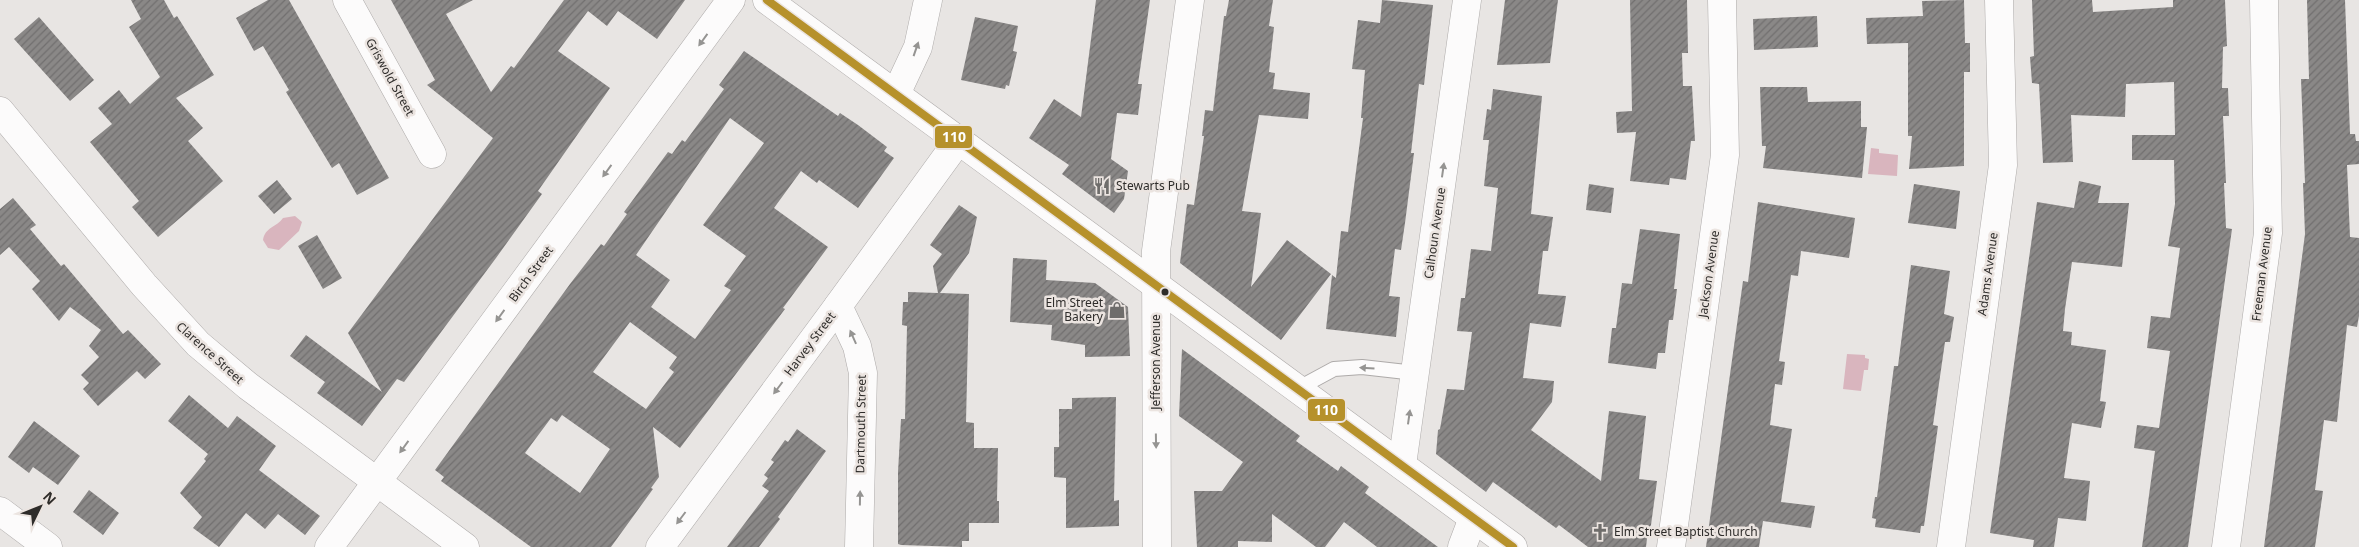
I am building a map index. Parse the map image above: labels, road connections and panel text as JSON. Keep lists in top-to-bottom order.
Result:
{
  "streets": {
    "street": [
      "Griswold Street",
      "Calhoun Avenue",
      "Birch Street",
      "Jackson Avenue",
      "Adams Avenue",
      "Freeman Avenue",
      "Harvey Street",
      "Clarence Street",
      "Jefferson Avenue",
      "Dartmouth Street"
    ]
  },
  "crossings": [
    ["Birch Street", "Clarence Street"],
    ["Harvey Street", "Dartmouth Street"]
  ],
  "one_way": [
    "Calhoun Avenue",
    "Birch Street",
    "Harvey Street",
    "Jefferson Avenue",
    "Dartmouth Street"
  ],
  "places": {
    "restaurant": ["Stewarts Pub"],
    "shop": ["Elm Street Bakery"],
    "church": ["Elm Street Baptist Church"]
  },
  "lines": ["transit line 110"],
  "north": "top right"
}
